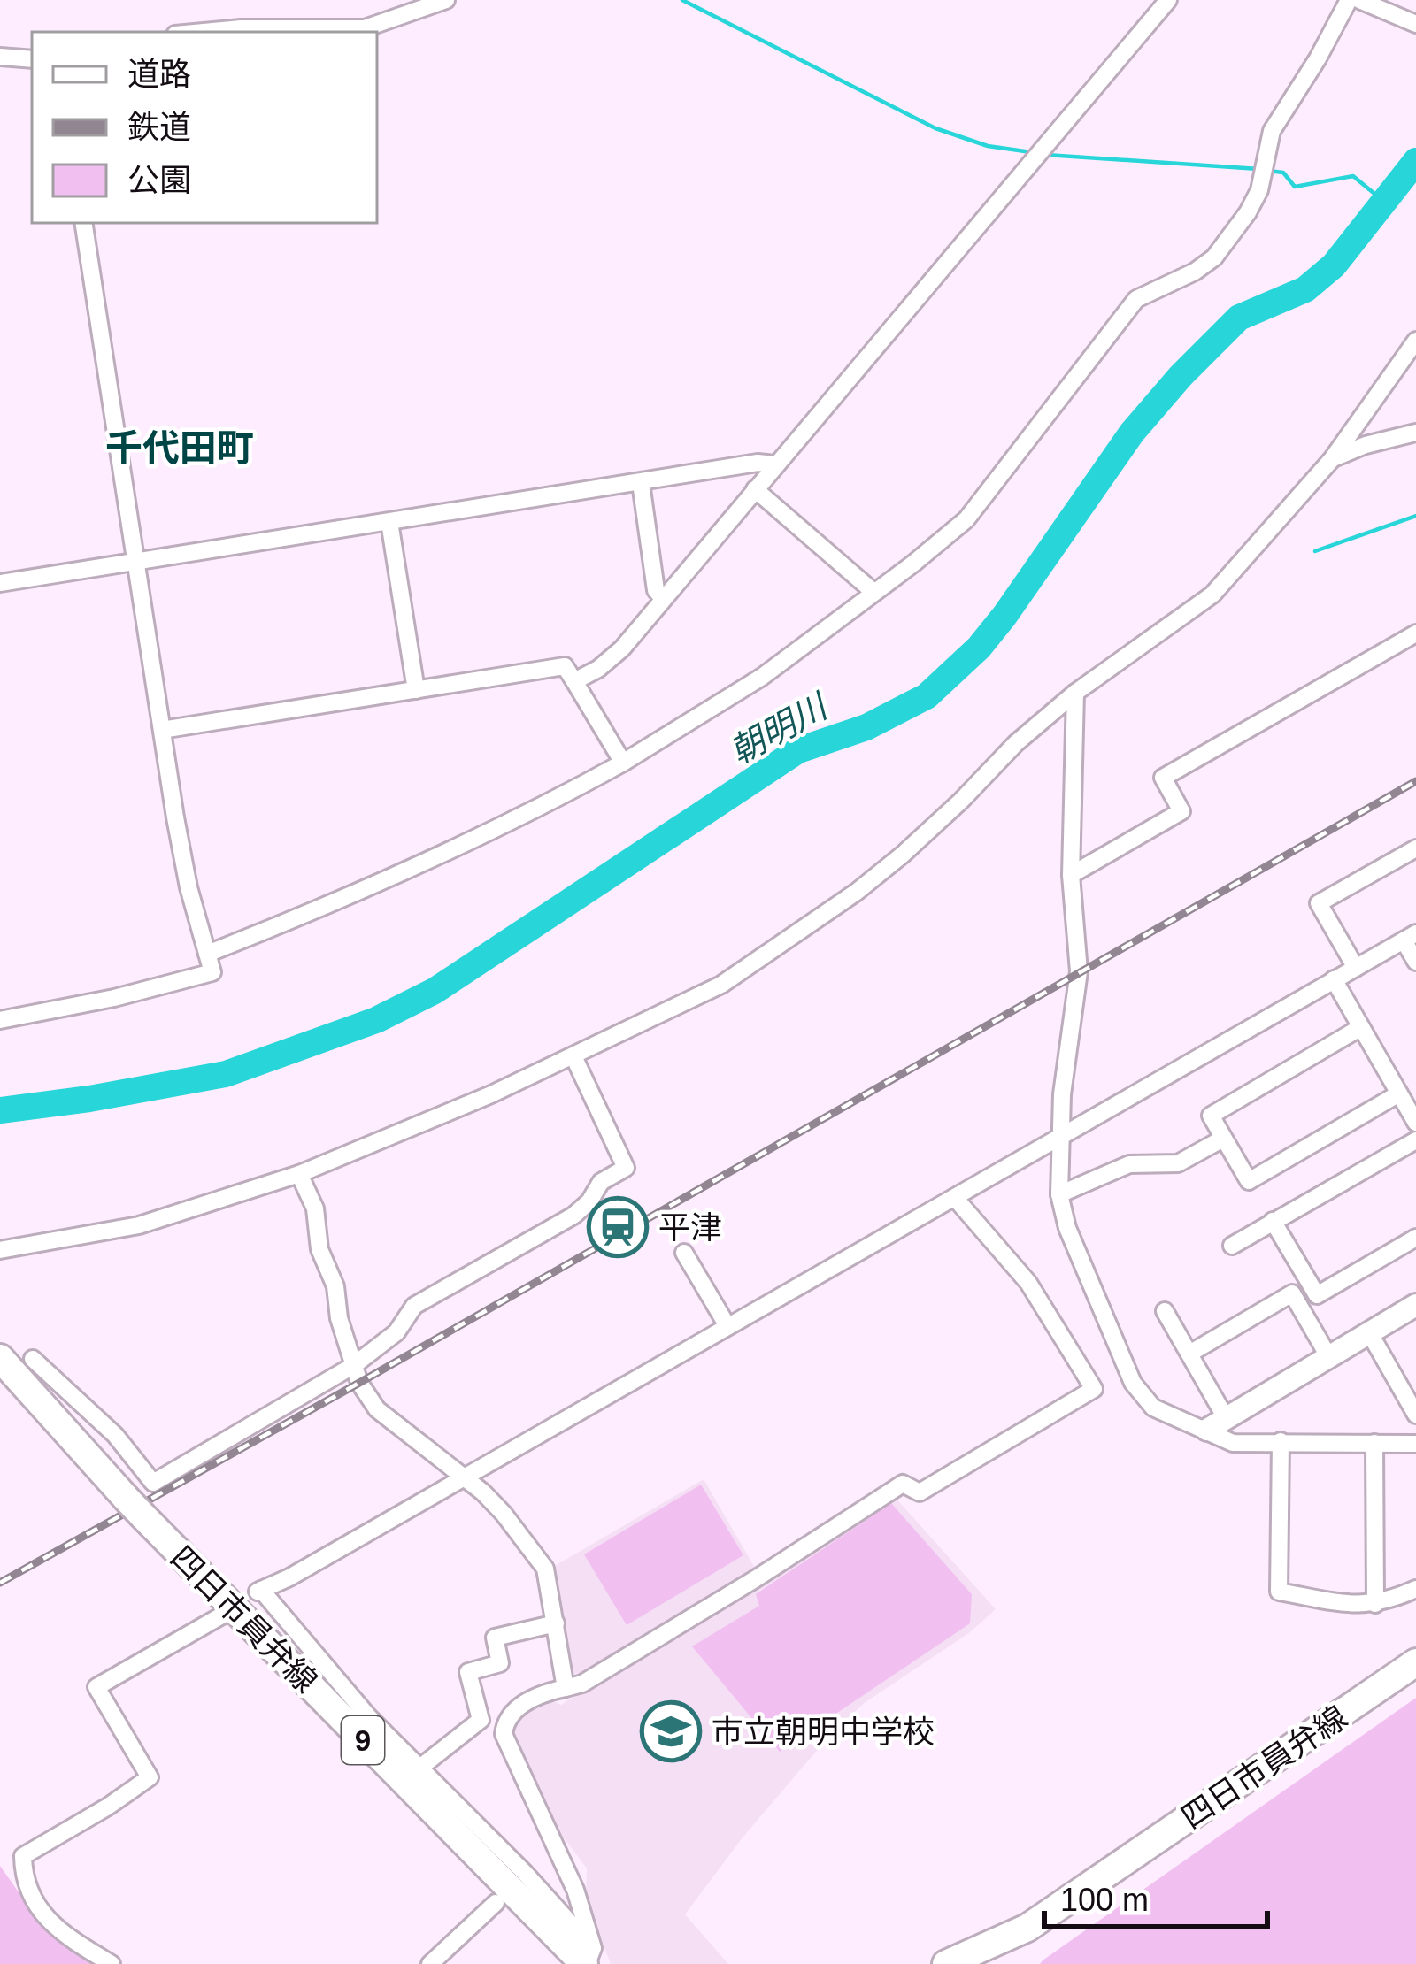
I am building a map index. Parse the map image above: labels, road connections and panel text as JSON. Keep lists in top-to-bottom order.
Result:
{
  "streets": {
    "main road": ["四日市員弁線", "9"]
  },
  "districts": ["千代田町"],
  "water": ["朝明川"],
  "places": {
    "station": ["平津"],
    "school or university": ["市立朝明中学校"]
  },
  "legend": ["道路", "鉄道", "公園"],
  "scale_bar": "100 m"
}
